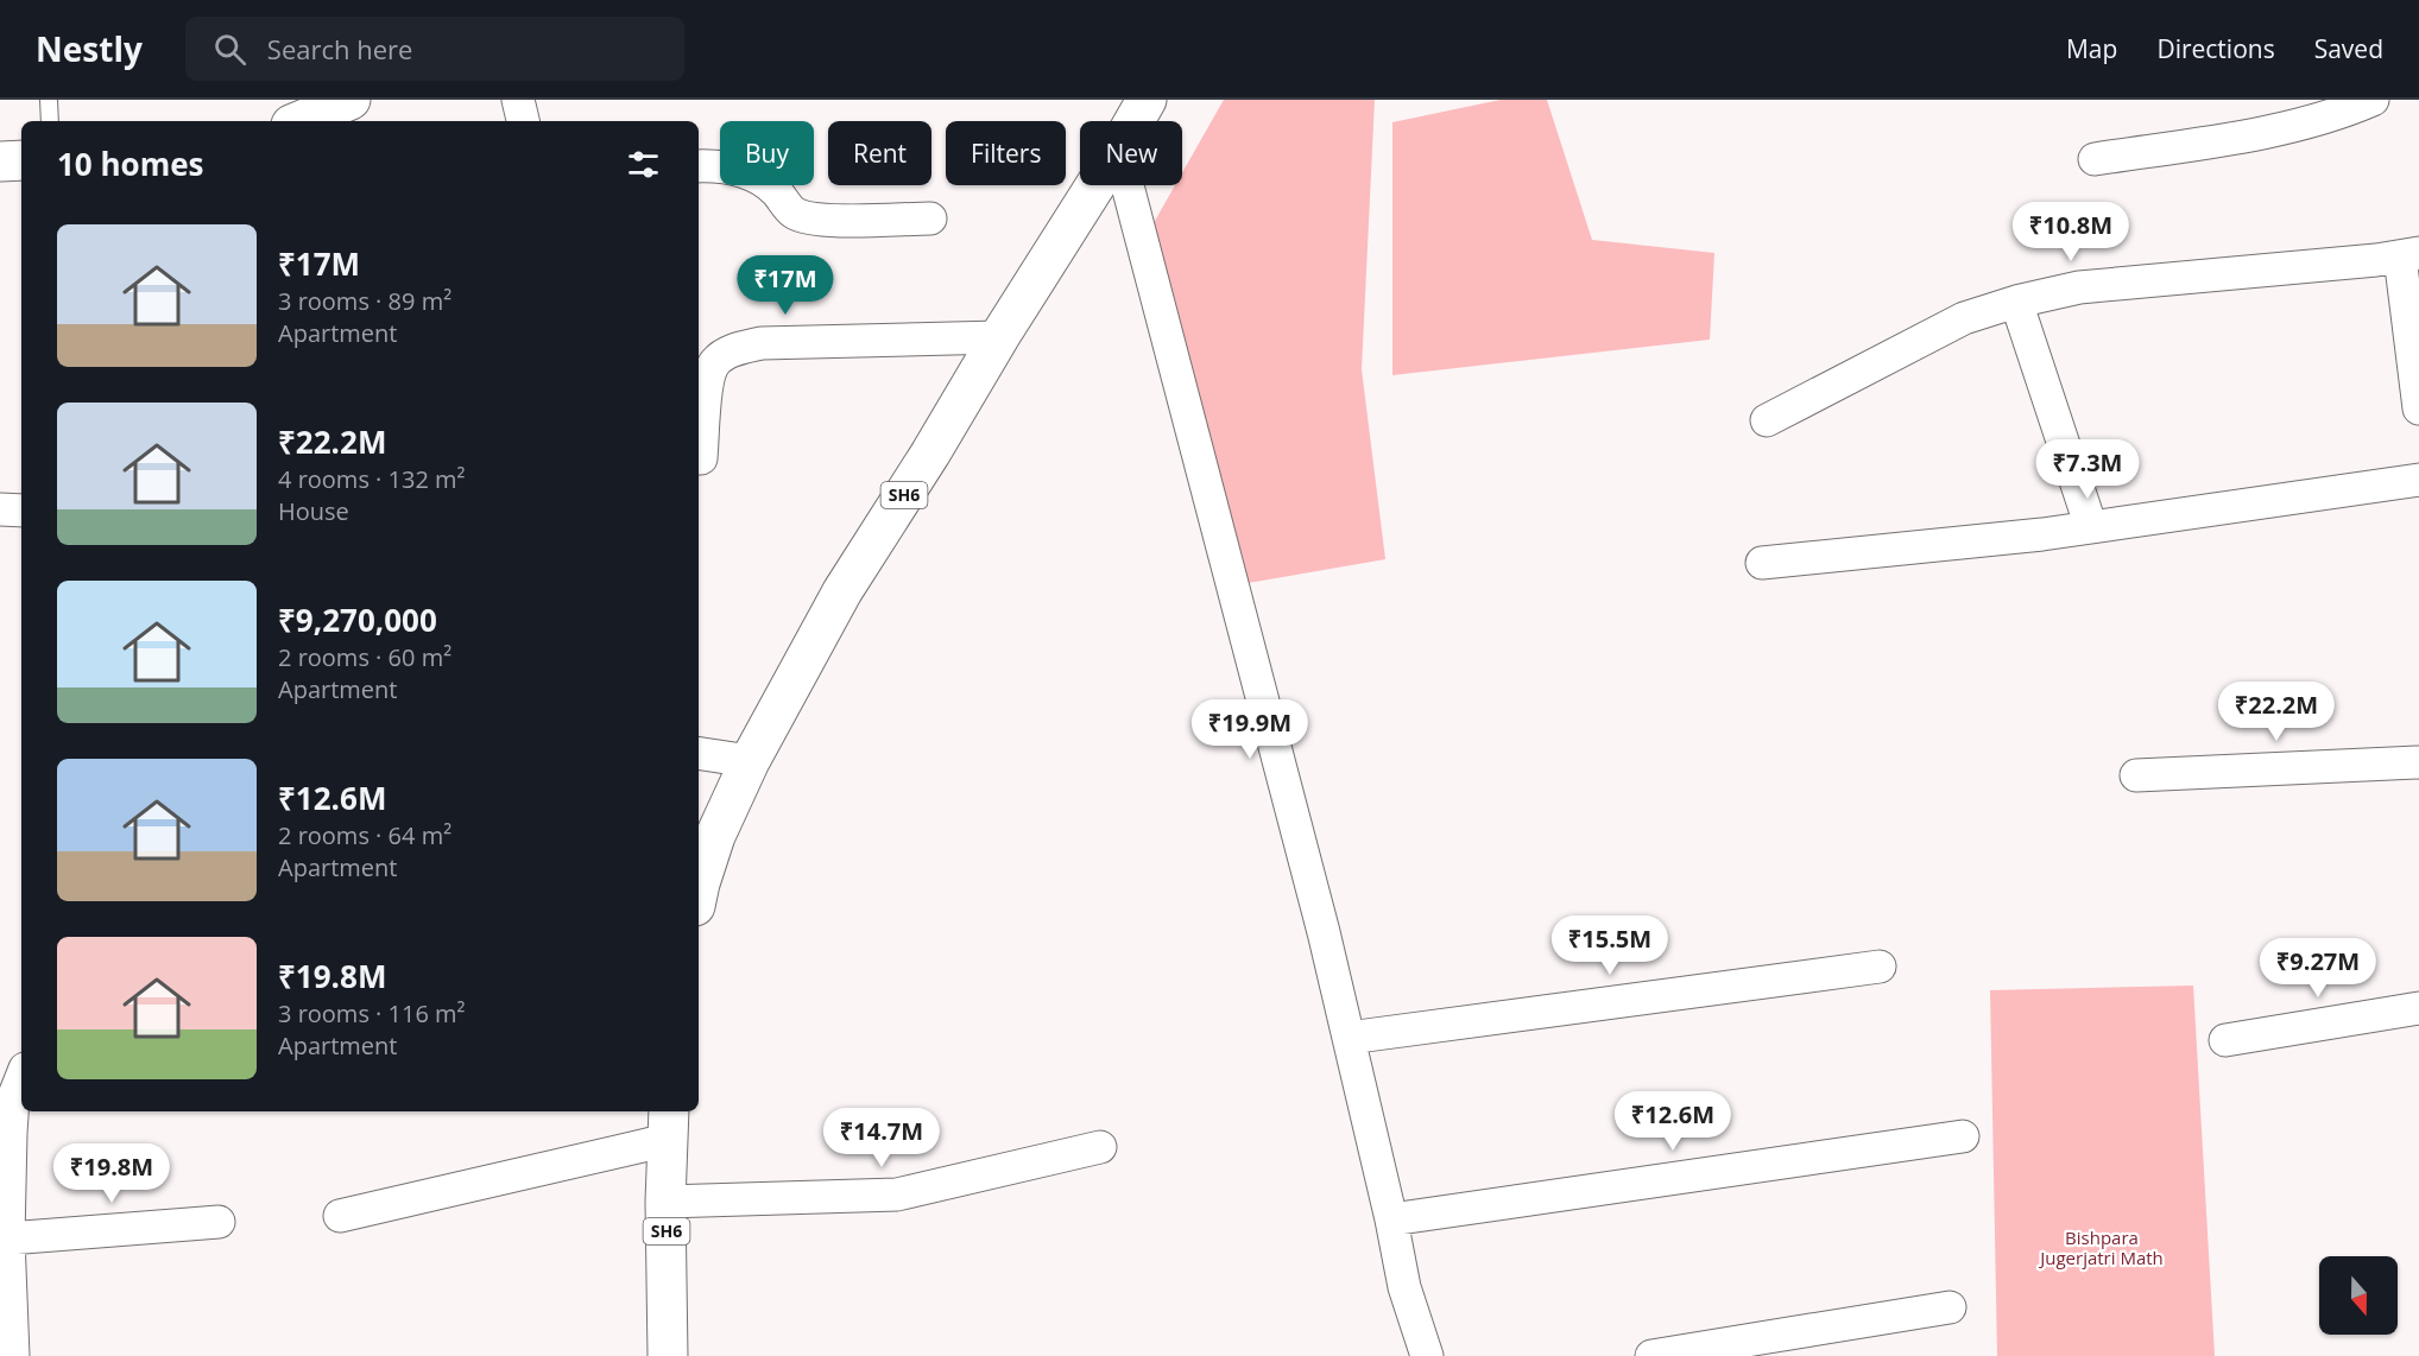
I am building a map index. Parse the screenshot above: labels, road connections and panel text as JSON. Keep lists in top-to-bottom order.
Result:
{
  "streets": {
    "main road": ["SH6"]
  },
  "parks": ["Bishpara Jugerjatri Math"],
  "north": "bottom",
  "page": {
    "header": "Nestly",
    "search": "Search here",
    "nav": ["Map", "Directions", "Saved"],
    "chip": [
      "Buy",
      "Rent",
      "Filters",
      "New"
    ],
    "heading": "10 homes",
    "price": [
      "₹10.8M",
      "₹17M",
      "₹7.3M",
      "₹22.2M",
      "₹19.9M",
      "₹15.5M",
      "₹9.27M",
      "₹12.6M",
      "₹14.7M",
      "₹19.8M"
    ],
    "list": [
      {
        "name": "₹17M",
        "note": "3 rooms · 89 m² · Apartment"
      },
      {
        "name": "₹22.2M",
        "note": "4 rooms · 132 m² · House"
      },
      {
        "name": "₹9,270,000",
        "note": "2 rooms · 60 m² · Apartment"
      },
      {
        "name": "₹12.6M",
        "note": "2 rooms · 64 m² · Apartment"
      },
      {
        "name": "₹19.8M",
        "note": "3 rooms · 116 m² · Apartment"
      }
    ]
  }
}
